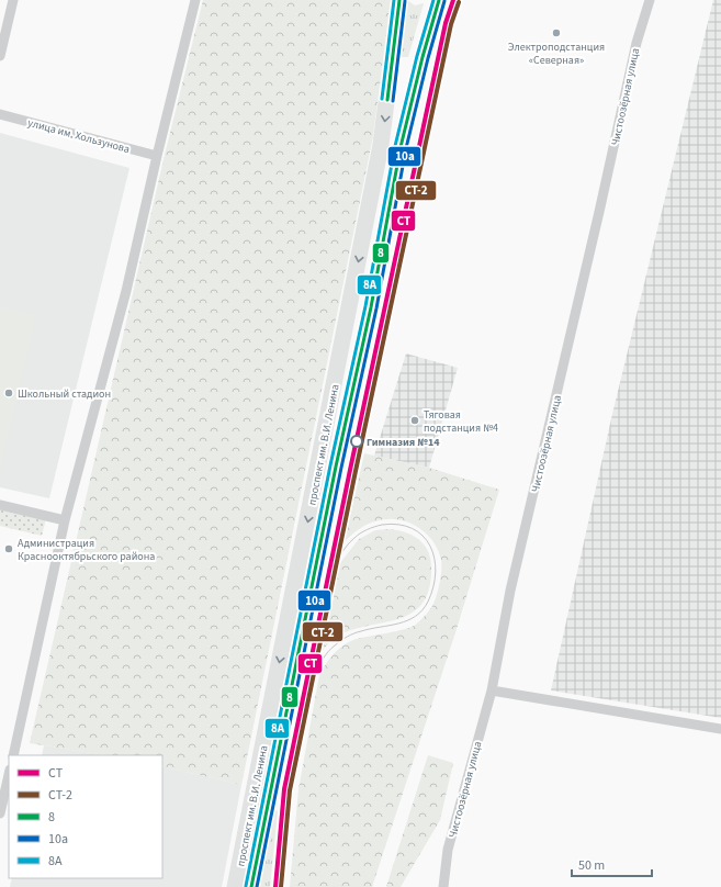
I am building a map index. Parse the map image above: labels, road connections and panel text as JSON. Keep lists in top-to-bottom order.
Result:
{
  "streets": {
    "main road": ["проспект им. В.И. Ленина"],
    "street": ["Чистоозёрная улица", "улица им. Хользунова"]
  },
  "places": [
    "Электроподстанция «Северная»",
    "Школьный стадион",
    "Тяговая подстанция №4",
    "Гимназия №14",
    "Администрация Краснооктябрьского района"
  ],
  "lines": [
    "transit line СТ",
    "transit line 8",
    "transit line 8А",
    "transit line 10а",
    "transit line СТ-2"
  ],
  "legend": [
    "СТ",
    "СТ-2",
    "8",
    "10а",
    "8А"
  ],
  "scale_bar": "50 m"
}
